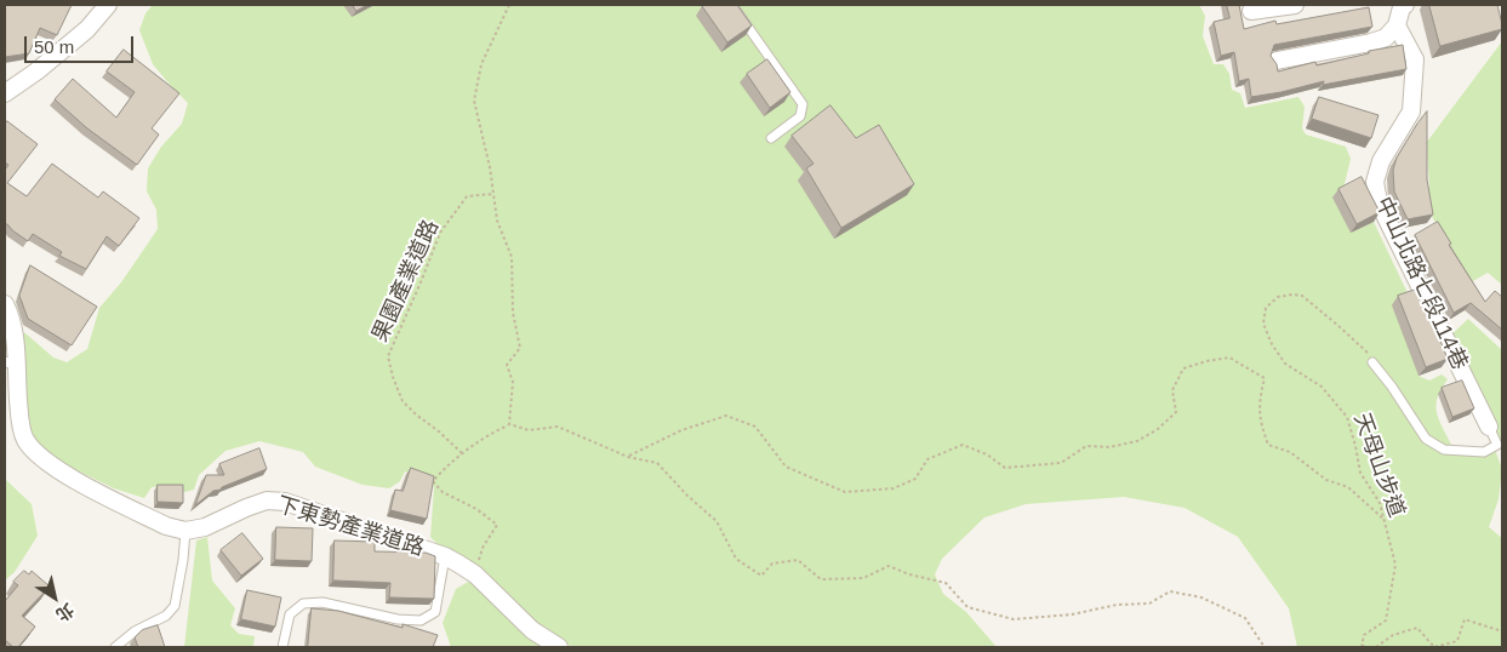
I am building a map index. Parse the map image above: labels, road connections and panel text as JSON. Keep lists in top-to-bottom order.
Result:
{
  "streets": {
    "street": ["中山北路七段114巷", "下東勢產業道路"],
    "path": ["果園產業道路", "天母山步道"]
  },
  "scale_bar": "50 m",
  "north": "bottom right"
}
